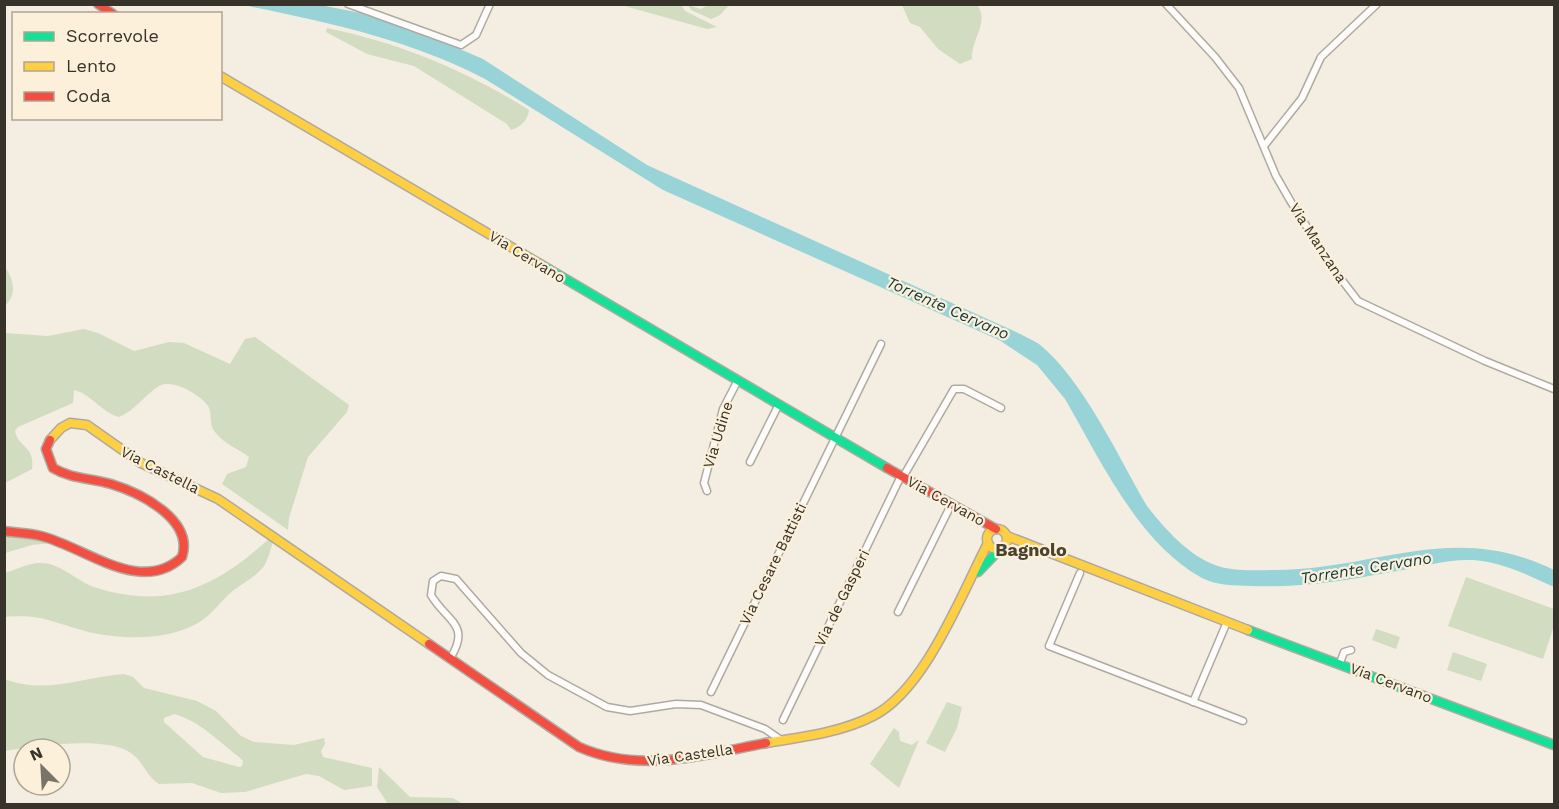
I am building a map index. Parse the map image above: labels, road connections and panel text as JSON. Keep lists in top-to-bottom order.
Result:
{
  "streets": {
    "main road": ["Via Cervano", "Via Castella"],
    "street": [
      "Via Manzana",
      "Via Udine",
      "Via Cesare Battisti",
      "Via de Gasperi"
    ]
  },
  "crossings": [
    ["Via Cervano", "Via Udine"],
    ["Via Cervano", "Via Cesare Battisti"],
    ["Via Cervano", "Via de Gasperi"]
  ],
  "districts": ["Bagnolo"],
  "water": ["Torrente Cervano"],
  "legend": ["Scorrevole", "Lento", "Coda"],
  "north": "top left"
}
